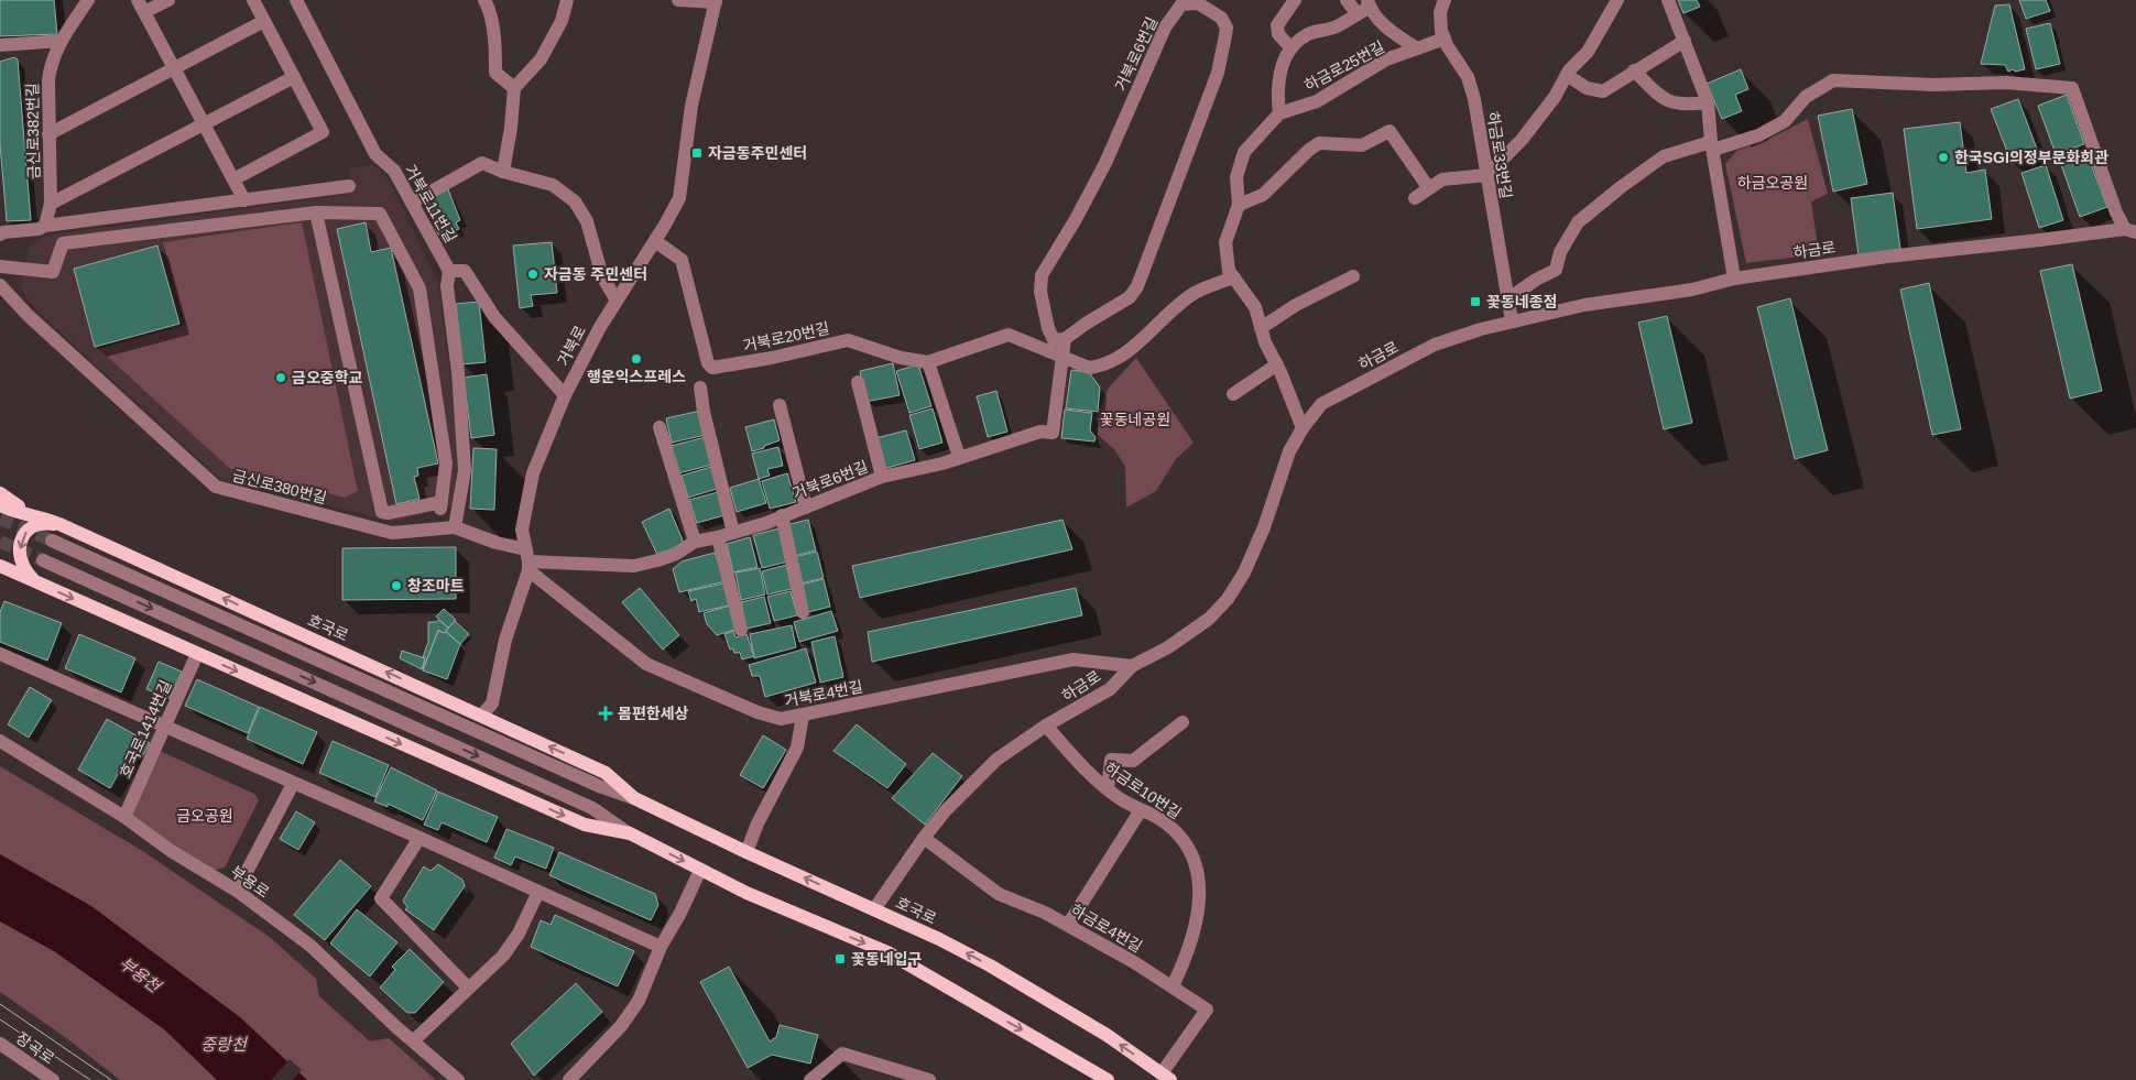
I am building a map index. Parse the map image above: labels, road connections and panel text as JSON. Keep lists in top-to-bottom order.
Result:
{
  "streets": {
    "main road": ["호국로"],
    "street": [
      "거북로6번길",
      "하금로25번길",
      "금신로382번길",
      "하금로33번길",
      "거북로11번길",
      "하금로",
      "거북로20번길",
      "거북로",
      "금신로380번길",
      "거북로4번길",
      "호국로1414번길",
      "하금로10번길",
      "부용로",
      "하금로4번길",
      "장곡로"
    ]
  },
  "crossings": [
    ["거북로6번길", "거북로20번길"],
    ["거북로6번길", "거북로"],
    ["거북로6번길", "금신로380번길"],
    ["거북로6번길", "거북로4번길"],
    ["하금로25번길", "하금로33번길"],
    ["하금로25번길", "하금로"],
    ["하금로25번길", "거북로20번길"],
    ["하금로33번길", "하금로"],
    ["하금로", "호국로"],
    ["하금로", "거북로4번길"],
    ["하금로", "하금로10번길"],
    ["하금로", "하금로4번길"],
    ["거북로20번길", "거북로"],
    ["거북로", "금신로380번길"],
    ["거북로", "호국로"],
    ["거북로", "거북로4번길"],
    ["금신로380번길", "거북로4번길"],
    ["호국로", "하금로4번길"],
    ["호국로1414번길", "부용로"],
    ["하금로10번길", "하금로4번길"]
  ],
  "water": ["부용천", "중랑천"],
  "parks": ["하금오공원", "꽃동네공원", "금오공원"],
  "places": {
    "transit": ["자금동주민센터", "꽃동네종점", "꽃동네입구"],
    "other": [
      "한국SGI의정부문화회관",
      "자금동 주민센터",
      "행운익스프레스",
      "금오중학교",
      "창조마트"
    ],
    "health": ["몸편한세상"]
  }
}
